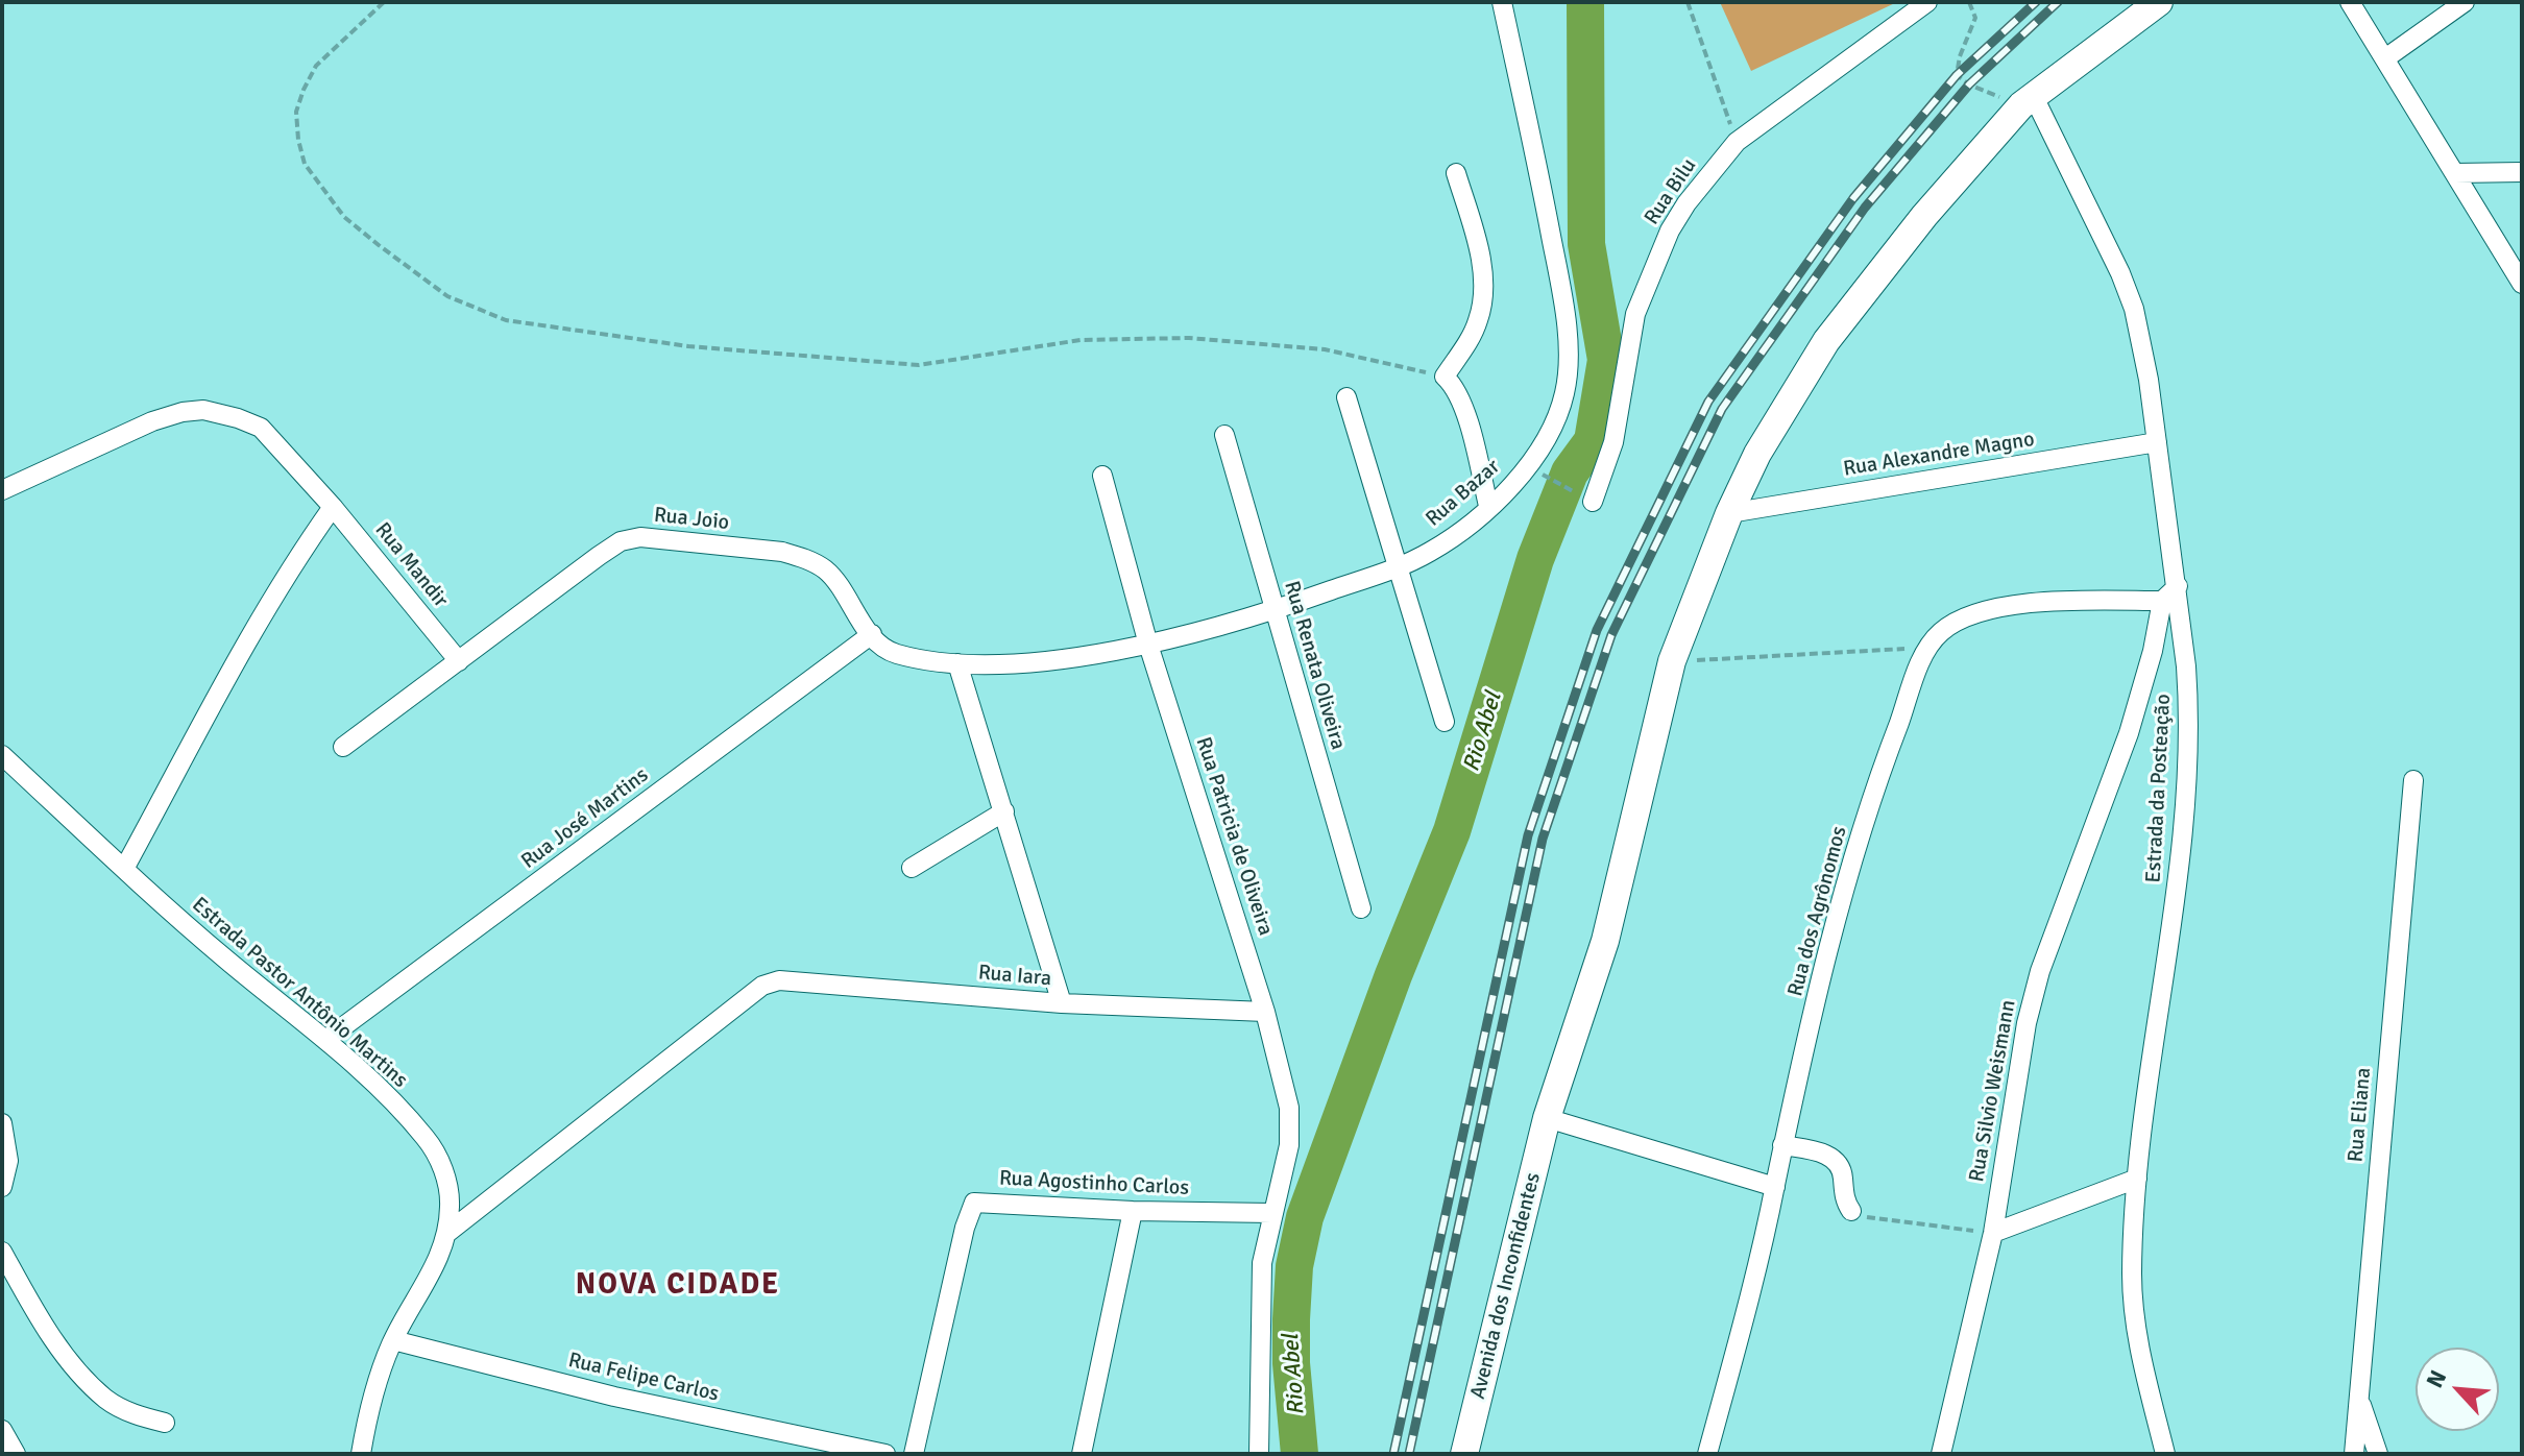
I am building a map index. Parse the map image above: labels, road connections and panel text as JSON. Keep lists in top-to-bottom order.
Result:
{
  "streets": {
    "main road": ["Avenida dos Inconfidentes"],
    "street": [
      "Rua Bilu",
      "Rua Alexandre Magno",
      "Rua Bazar",
      "Rua Joio",
      "Rua Mandir",
      "Rua Renata Oliveira",
      "Estrada da Posteação",
      "Rua José Martins",
      "Rua Patricia de Oliveira",
      "Rua dos Agrônomos",
      "Rua Iara",
      "Estrada Pastor Antônio Martins",
      "Rua Silvio Weismann",
      "Rua Eliana",
      "Rua Agostinho Carlos",
      "Rua Felipe Carlos"
    ]
  },
  "crossings": [
    ["Rua Alexandre Magno", "Estrada da Posteação"],
    ["Rua Alexandre Magno", "Avenida dos Inconfidentes"],
    ["Rua Bazar", "Rua Joio"],
    ["Rua Bazar", "Rua Renata Oliveira"],
    ["Rua Bazar", "Rua José Martins"],
    ["Rua Bazar", "Rua Patricia de Oliveira"],
    ["Rua Joio", "Rua Mandir"],
    ["Rua Joio", "Rua José Martins"],
    ["Estrada da Posteação", "Avenida dos Inconfidentes"],
    ["Rua José Martins", "Estrada Pastor Antônio Martins"],
    ["Rua Patricia de Oliveira", "Rua Iara"],
    ["Rua Patricia de Oliveira", "Rua Agostinho Carlos"],
    ["Rua Iara", "Estrada Pastor Antônio Martins"],
    ["Estrada Pastor Antônio Martins", "Rua Felipe Carlos"]
  ],
  "districts": ["NOVA CIDADE"],
  "water": ["Rio Abel"],
  "north": "top left"
}
